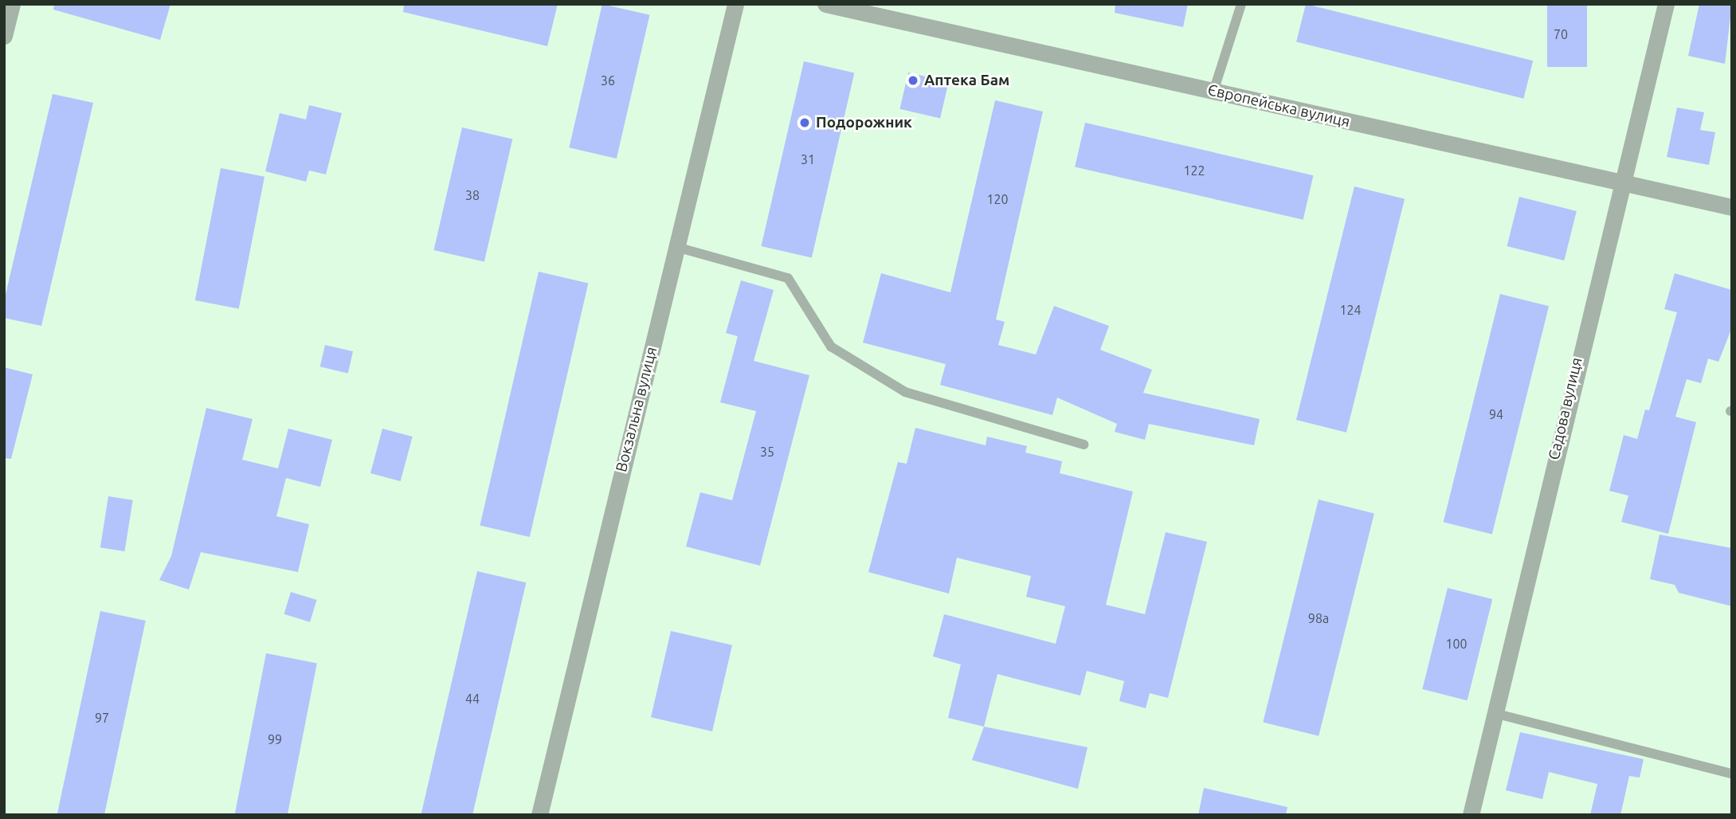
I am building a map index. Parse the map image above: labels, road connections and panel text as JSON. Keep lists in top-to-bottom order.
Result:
{
  "streets": {
    "street": ["Європейська вулиця", "Садова вулиця", "Вокзальна вулиця"]
  },
  "crossings": [
    ["Європейська вулиця", "Садова вулиця"]
  ],
  "places": ["Аптека Бам", "Подорожник"],
  "house_numbers": [
    "70",
    "36",
    "31",
    "122",
    "38",
    "120",
    "124",
    "94",
    "35",
    "98а",
    "100",
    "44",
    "97",
    "99"
  ]
}
